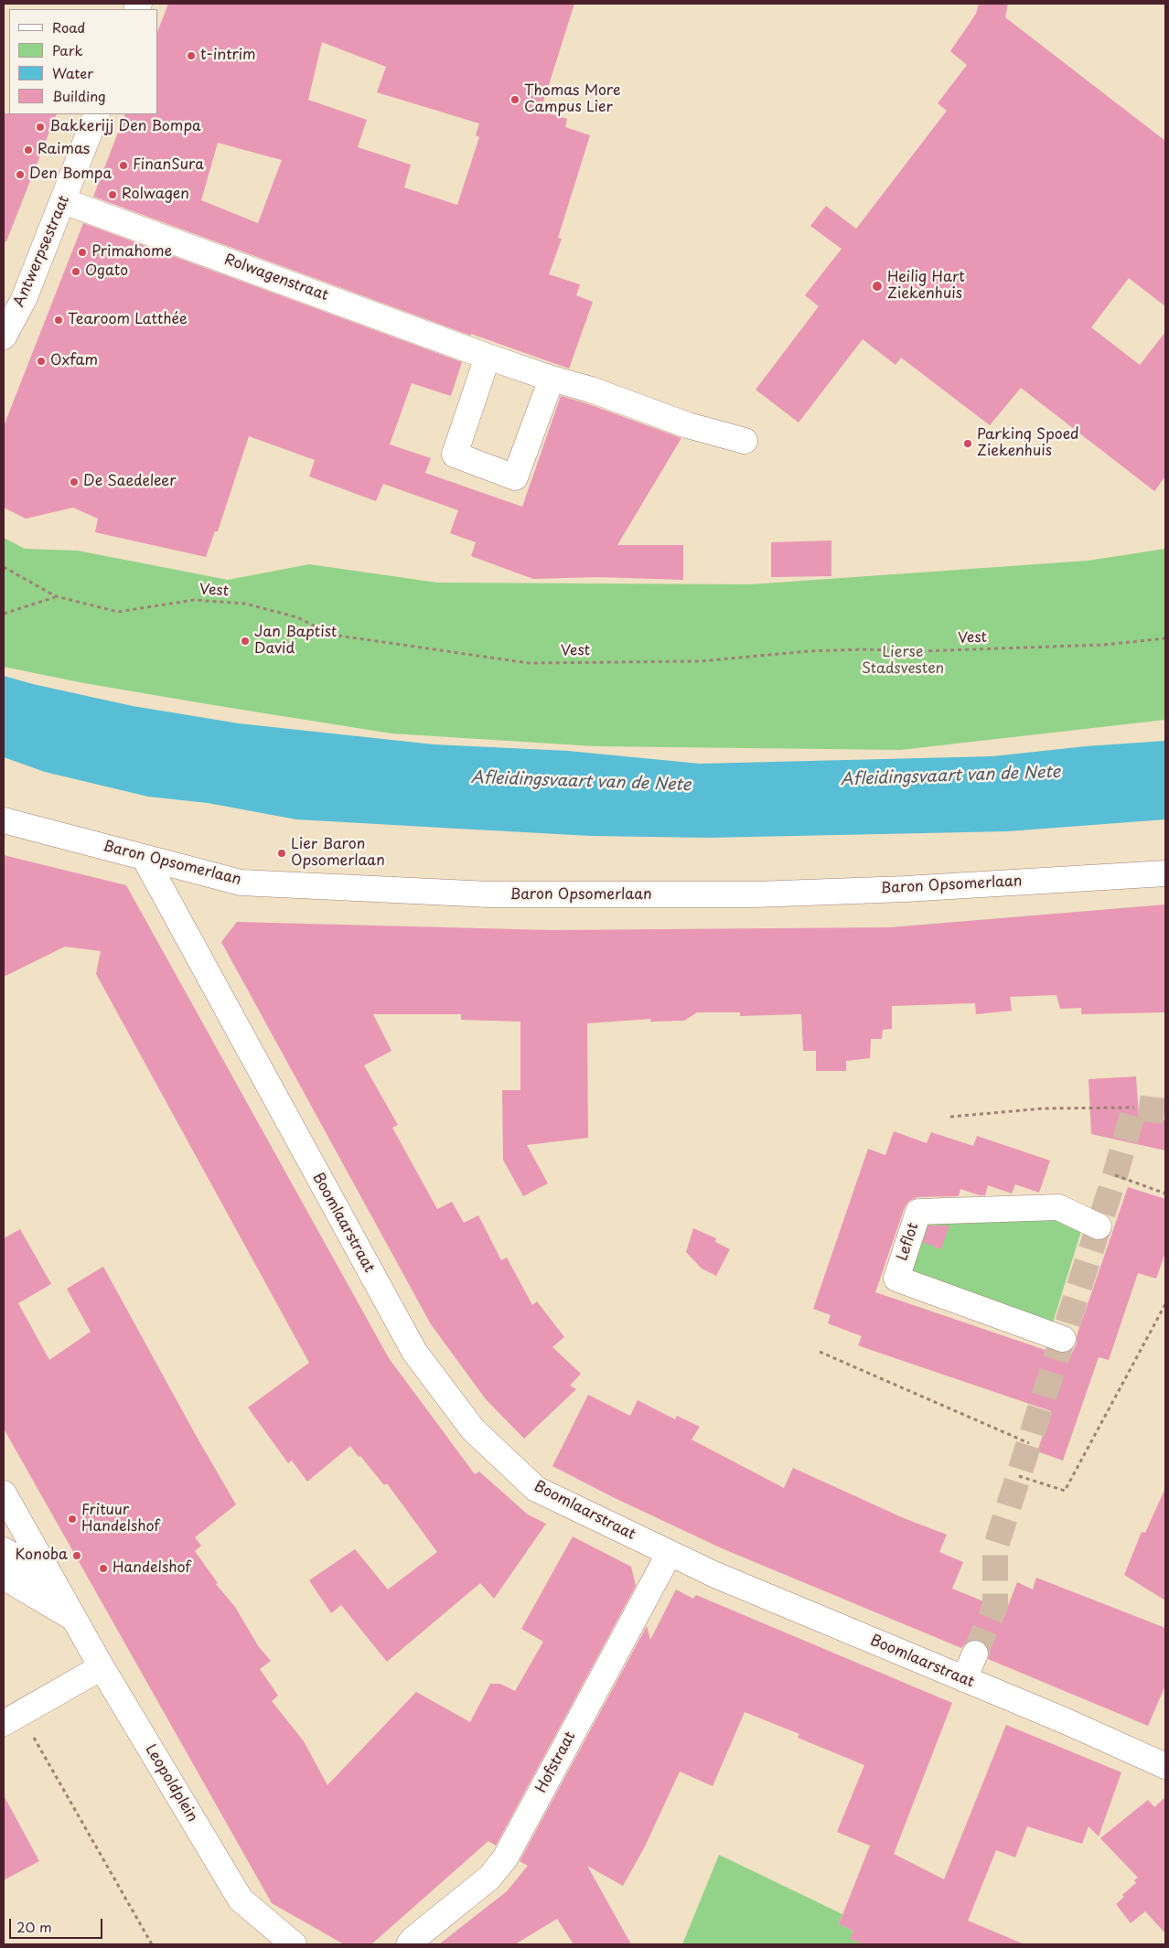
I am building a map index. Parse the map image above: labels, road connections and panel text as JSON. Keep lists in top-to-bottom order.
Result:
{
  "streets": {
    "street": [
      "Antwerpsestraat",
      "Rolwagenstraat",
      "Baron Opsomerlaan",
      "Boomlaarstraat",
      "Leflot",
      "Hofstraat",
      "Leopoldplein"
    ],
    "path": ["Vest"]
  },
  "crossings": [
    ["Antwerpsestraat", "Rolwagenstraat"],
    ["Baron Opsomerlaan", "Boomlaarstraat"],
    ["Boomlaarstraat", "Hofstraat"]
  ],
  "water": ["Afleidingsvaart van de Nete"],
  "parks": ["Lierse Stadsvesten"],
  "places": [
    "t-intrim",
    "Thomas More Campus Lier",
    "Bakkerijj Den Bompa",
    "Raimas",
    "FinanSura",
    "Den Bompa",
    "Rolwagen",
    "Primahome",
    "Ogato",
    "Heilig Hart Ziekenhuis",
    "Tearoom Latthée",
    "Oxfam",
    "Parking Spoed Ziekenhuis",
    "De Saedeleer",
    "Jan Baptist David",
    "Lier Baron Opsomerlaan",
    "Frituur Handelshof",
    "Konoba",
    "Handelshof"
  ],
  "legend": [
    "Road",
    "Park",
    "Water",
    "Building"
  ],
  "scale_bar": "20 m"
}
